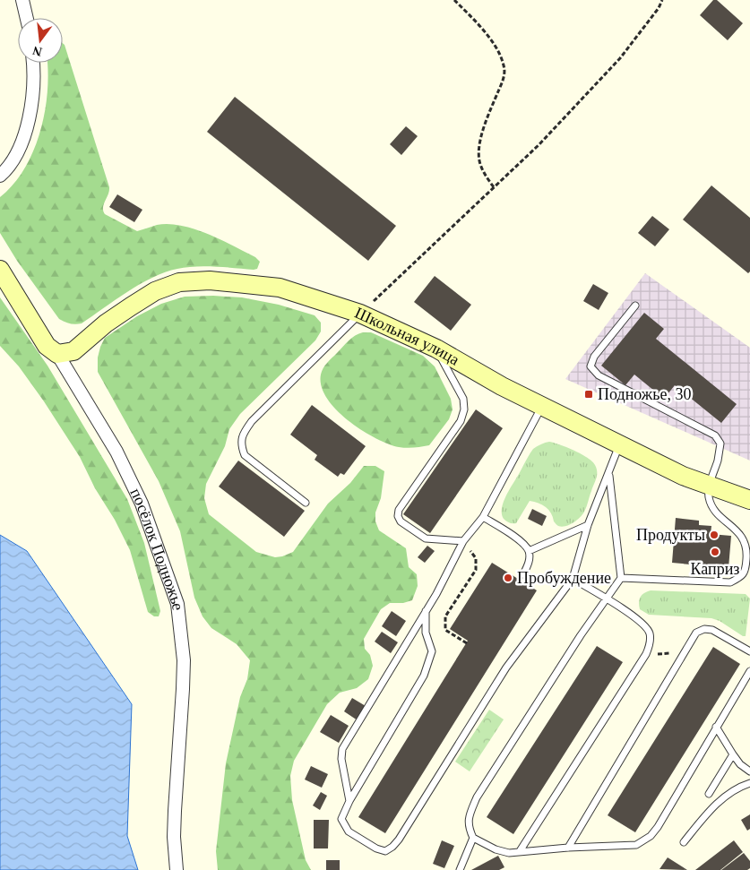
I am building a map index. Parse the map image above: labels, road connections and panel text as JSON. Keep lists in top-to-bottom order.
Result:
{
  "streets": {
    "main road": ["Школьная улица", "посёлок Подножье"]
  },
  "crossings": [
    ["Школьная улица", "посёлок Подножье"]
  ],
  "places": {
    "transit": ["Подножье, 30"],
    "other": ["Продукты", "Каприз", "Пробуждение"]
  },
  "north": "bottom"
}
